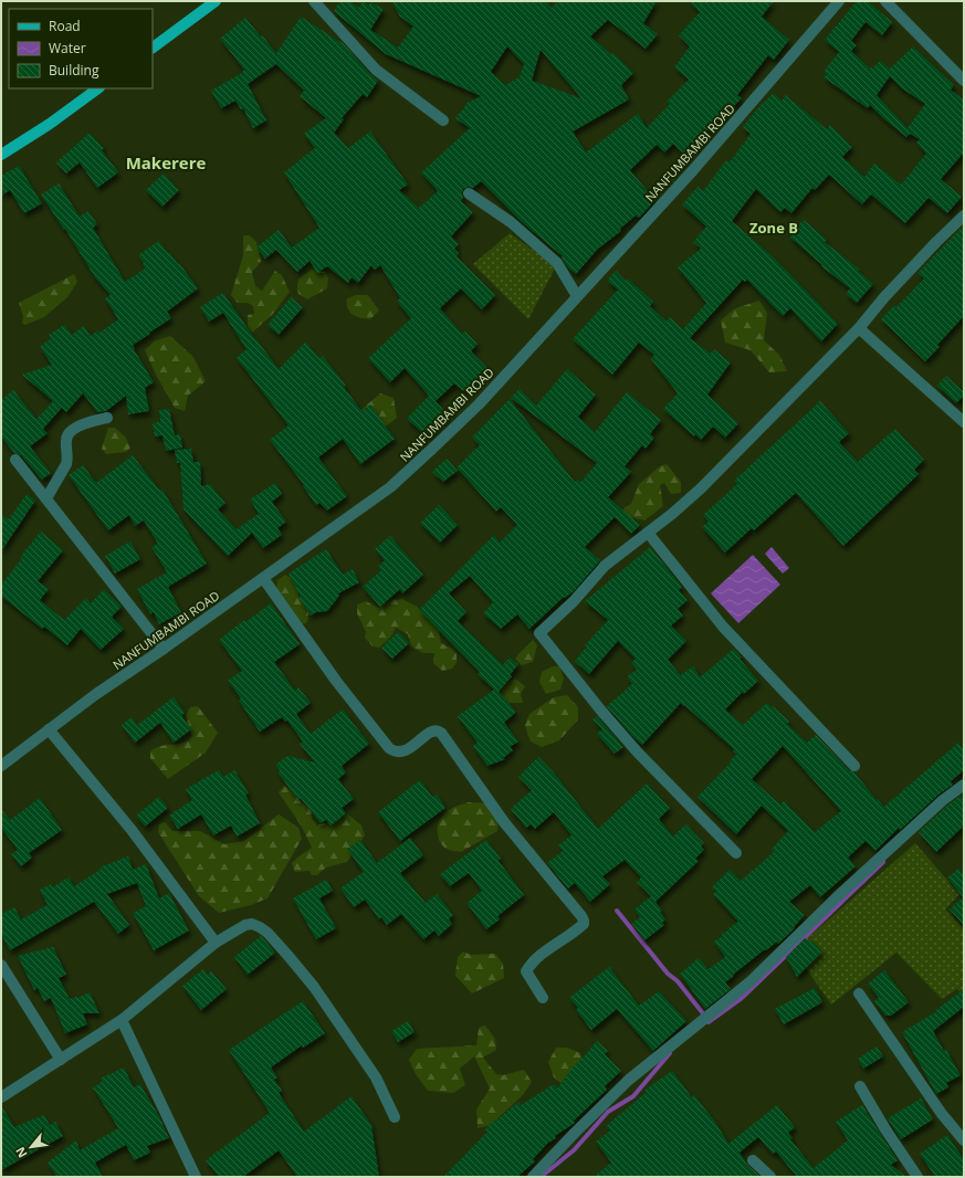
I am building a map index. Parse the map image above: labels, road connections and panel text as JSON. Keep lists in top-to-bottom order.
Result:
{
  "streets": {
    "street": ["NANFUMBAMBI ROAD"]
  },
  "districts": ["Makerere", "Zone B"],
  "legend": ["Road", "Water", "Building"],
  "north": "bottom left"
}
